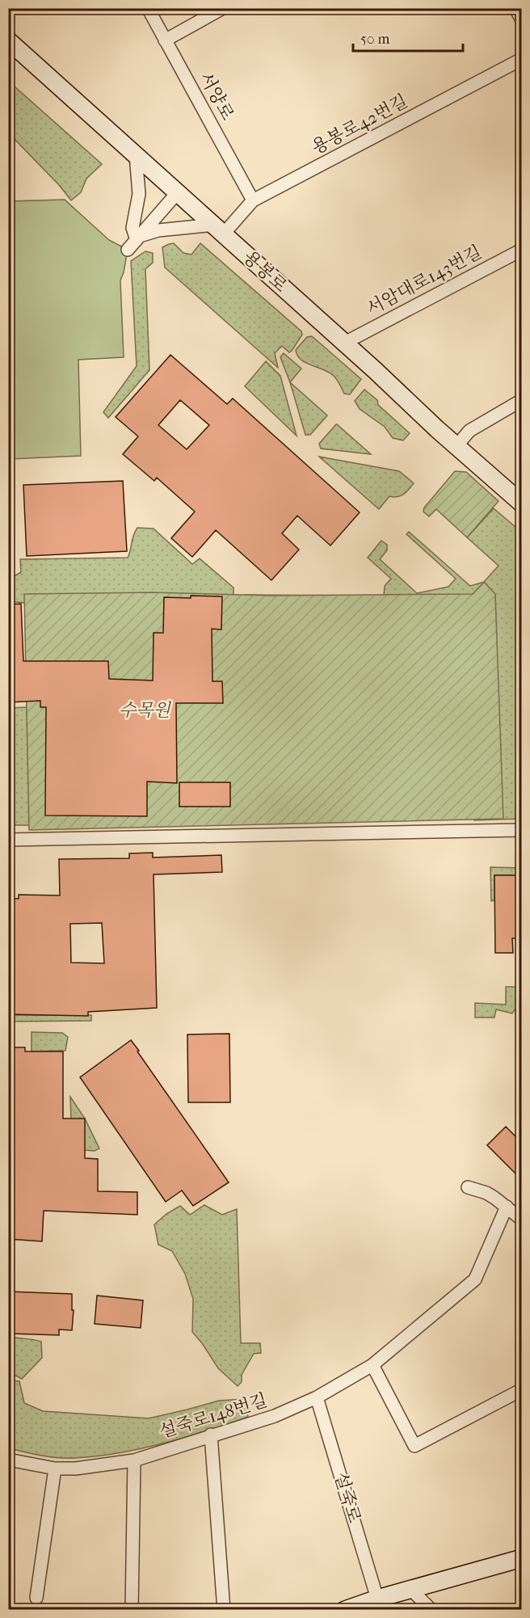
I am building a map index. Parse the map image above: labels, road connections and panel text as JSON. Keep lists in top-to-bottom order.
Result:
{
  "streets": {
    "main road": ["용봉로"],
    "street": [
      "서양로",
      "용봉로42번길",
      "서암대로143번길",
      "설죽로148번길",
      "설죽로"
    ]
  },
  "crossings": [
    ["서양로", "용봉로42번길"],
    ["용봉로42번길", "용봉로"],
    ["용봉로", "서암대로143번길"],
    ["설죽로148번길", "설죽로"]
  ],
  "parks": ["수목원"],
  "scale_bar": "50 m"
}
